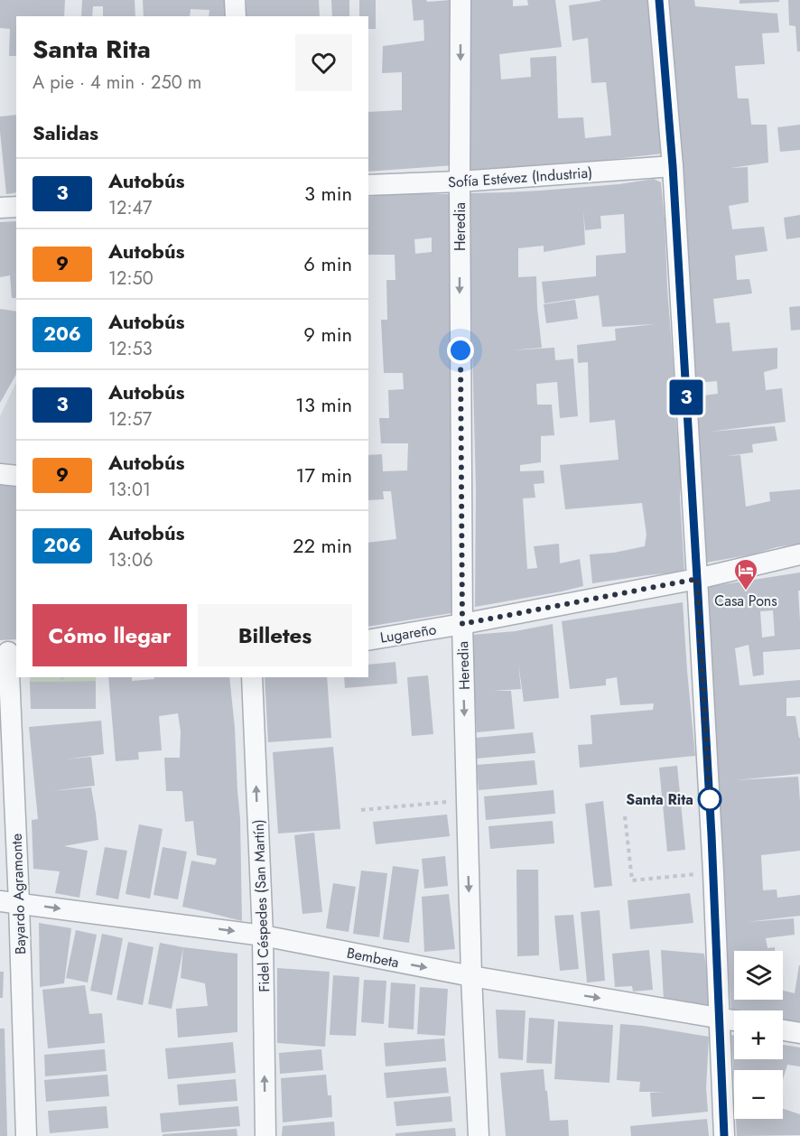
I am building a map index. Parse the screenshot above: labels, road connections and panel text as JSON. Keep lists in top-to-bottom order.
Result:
{
  "streets": {
    "street": [
      "Sofía Estévez (Industria)",
      "Heredia",
      "Lugareño",
      "Bayardo Agramonte",
      "Fidel Céspedes (San Martín)",
      "Bembeta"
    ]
  },
  "crossings": [
    ["Sofía Estévez (Industria)", "Heredia"],
    ["Heredia", "Lugareño"],
    ["Heredia", "Bembeta"],
    ["Bayardo Agramonte", "Bembeta"],
    ["Fidel Céspedes (San Martín)", "Bembeta"]
  ],
  "one_way": ["Heredia", "Fidel Céspedes (San Martín)", "Bembeta"],
  "places": {
    "hotel": ["Casa Pons"],
    "other": ["Santa Rita"]
  },
  "lines": ["bus line 3"],
  "page": {
    "on_map": "3",
    "heading": [
      ["Santa Rita", "A pie · 4 min · 250 m"],
      "Salidas"
    ],
    "list": [
      {
        "mark": "3",
        "name": "Autobús",
        "note": "12:47",
        "value": "3 min"
      },
      {
        "mark": "9",
        "name": "Autobús",
        "note": "12:50",
        "value": "6 min"
      },
      {
        "mark": "206",
        "name": "Autobús",
        "note": "12:53",
        "value": "9 min"
      },
      {
        "mark": "3",
        "name": "Autobús",
        "note": "12:57",
        "value": "13 min"
      },
      {
        "mark": "9",
        "name": "Autobús",
        "note": "13:01",
        "value": "17 min"
      },
      {
        "mark": "206",
        "name": "Autobús",
        "note": "13:06",
        "value": "22 min"
      }
    ],
    "buttons": ["Cómo llegar", "Billetes"],
    "map_buttons": ["+", "−"]
  }
}
